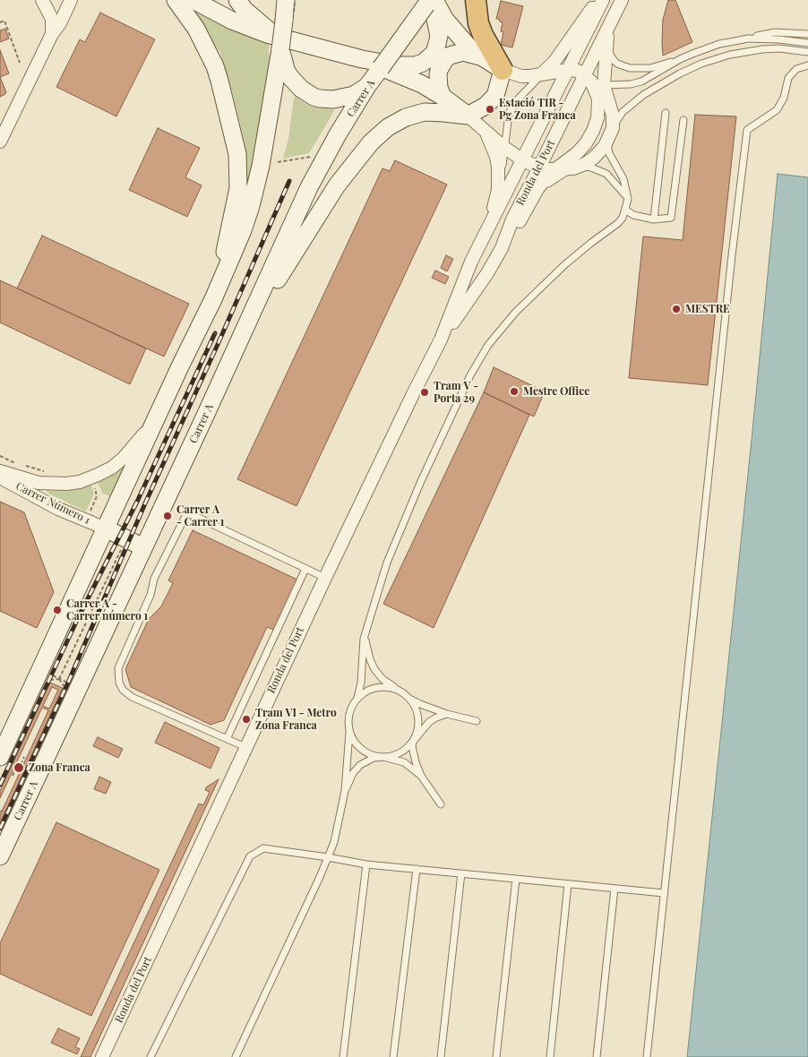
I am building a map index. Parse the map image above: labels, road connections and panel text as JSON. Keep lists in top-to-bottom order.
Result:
{
  "streets": {
    "main road": ["Carrer A"],
    "street": ["Ronda del Port", "Carrer Número 1"]
  },
  "places": [
    "Estació TIR - Pg Zona Franca",
    "MESTRE",
    "Mestre Office",
    "Tram V - Porta 29",
    "Carrer A - Carrer 1",
    "Carrer A - Carrer número 1",
    "Tram VI - Metro Zona Franca",
    "Zona Franca"
  ]
}
